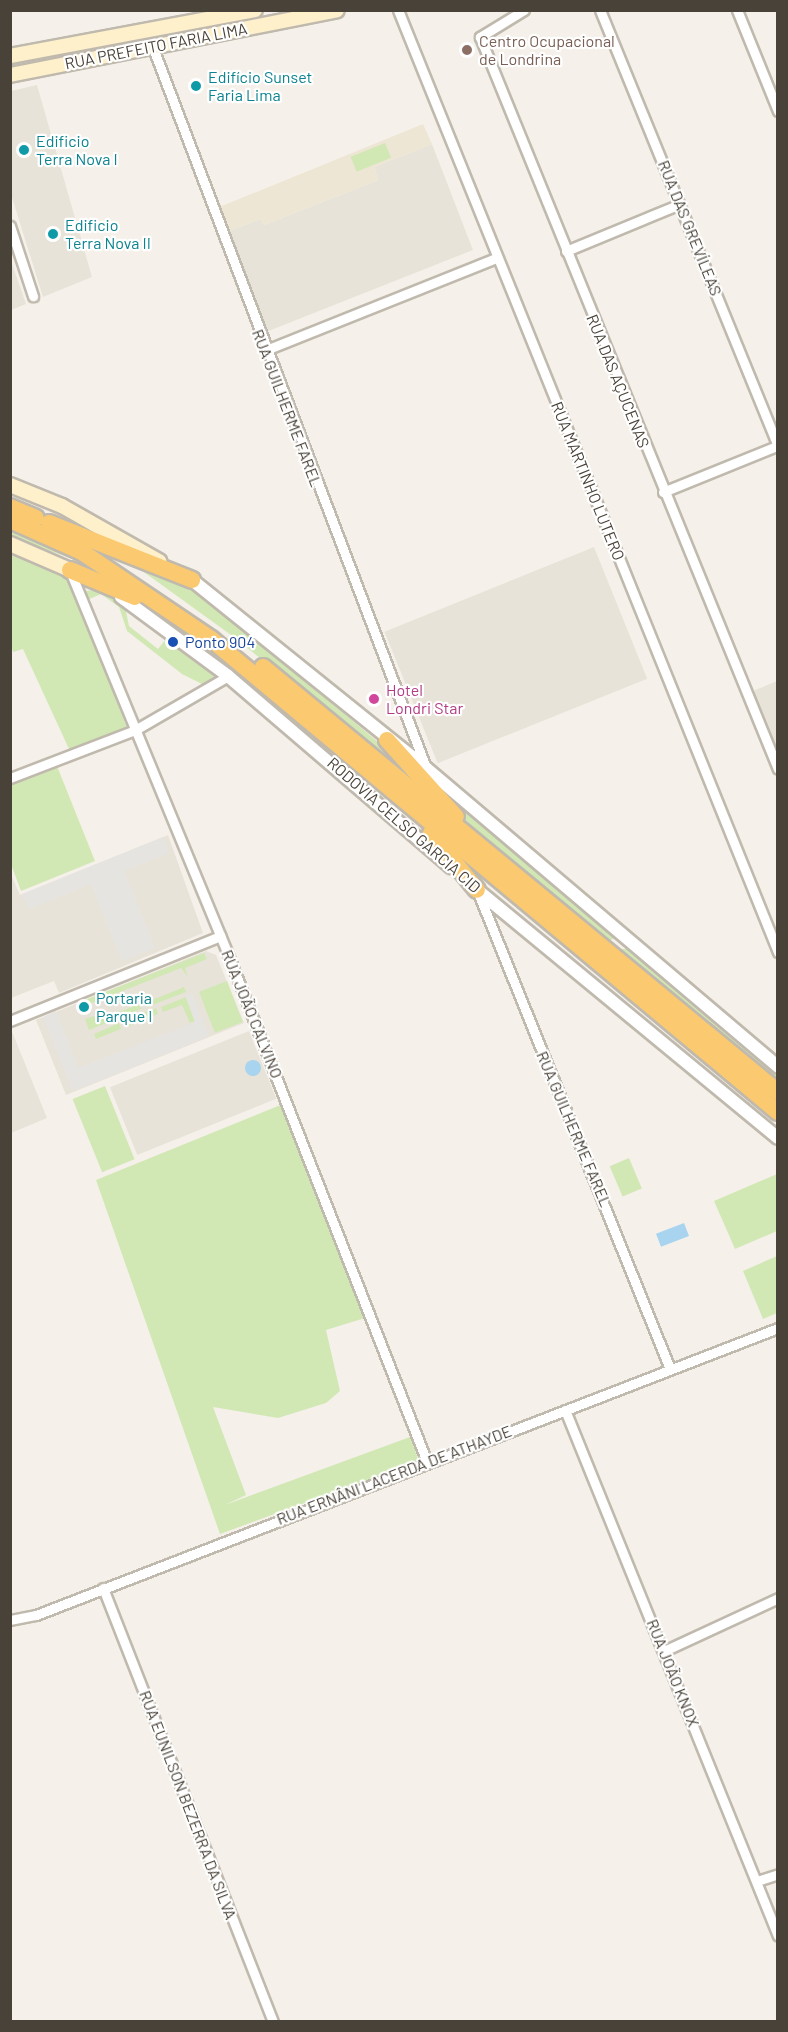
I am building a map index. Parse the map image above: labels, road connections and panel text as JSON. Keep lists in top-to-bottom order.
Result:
{
  "streets": {
    "highway": ["RODOVIA CELSO GARCIA CID"],
    "main road": ["RUA PREFEITO FARIA LIMA"],
    "street": [
      "RUA DAS GREVÍLEAS",
      "RUA DAS AÇUCENAS",
      "RUA GUILHERME FAREL",
      "RUA MARTINHO LUTERO",
      "RUA JOÃO CALVINO",
      "RUA ERNÂNI LACERDA DE ATHAYDE",
      "RUA JOÃO KNOX",
      "RUA EUNILSON BEZERRA DA SILVA"
    ]
  },
  "crossings": [
    ["RUA PREFEITO FARIA LIMA", "RUA GUILHERME FAREL"],
    ["RUA GUILHERME FAREL", "RODOVIA CELSO GARCIA CID"],
    ["RUA GUILHERME FAREL", "RUA ERNÂNI LACERDA DE ATHAYDE"],
    ["RODOVIA CELSO GARCIA CID", "RUA JOÃO CALVINO"],
    ["RUA JOÃO CALVINO", "RUA ERNÂNI LACERDA DE ATHAYDE"],
    ["RUA ERNÂNI LACERDA DE ATHAYDE", "RUA JOÃO KNOX"],
    ["RUA ERNÂNI LACERDA DE ATHAYDE", "RUA EUNILSON BEZERRA DA SILVA"]
  ],
  "places": [
    "Centro Ocupacional de Londrina",
    "Edifício Sunset Faria Lima",
    "Edificio Terra Nova I",
    "Edificio Terra Nova II",
    "Ponto 904",
    "Hotel Londri Star",
    "Portaria Parque I"
  ]
}
